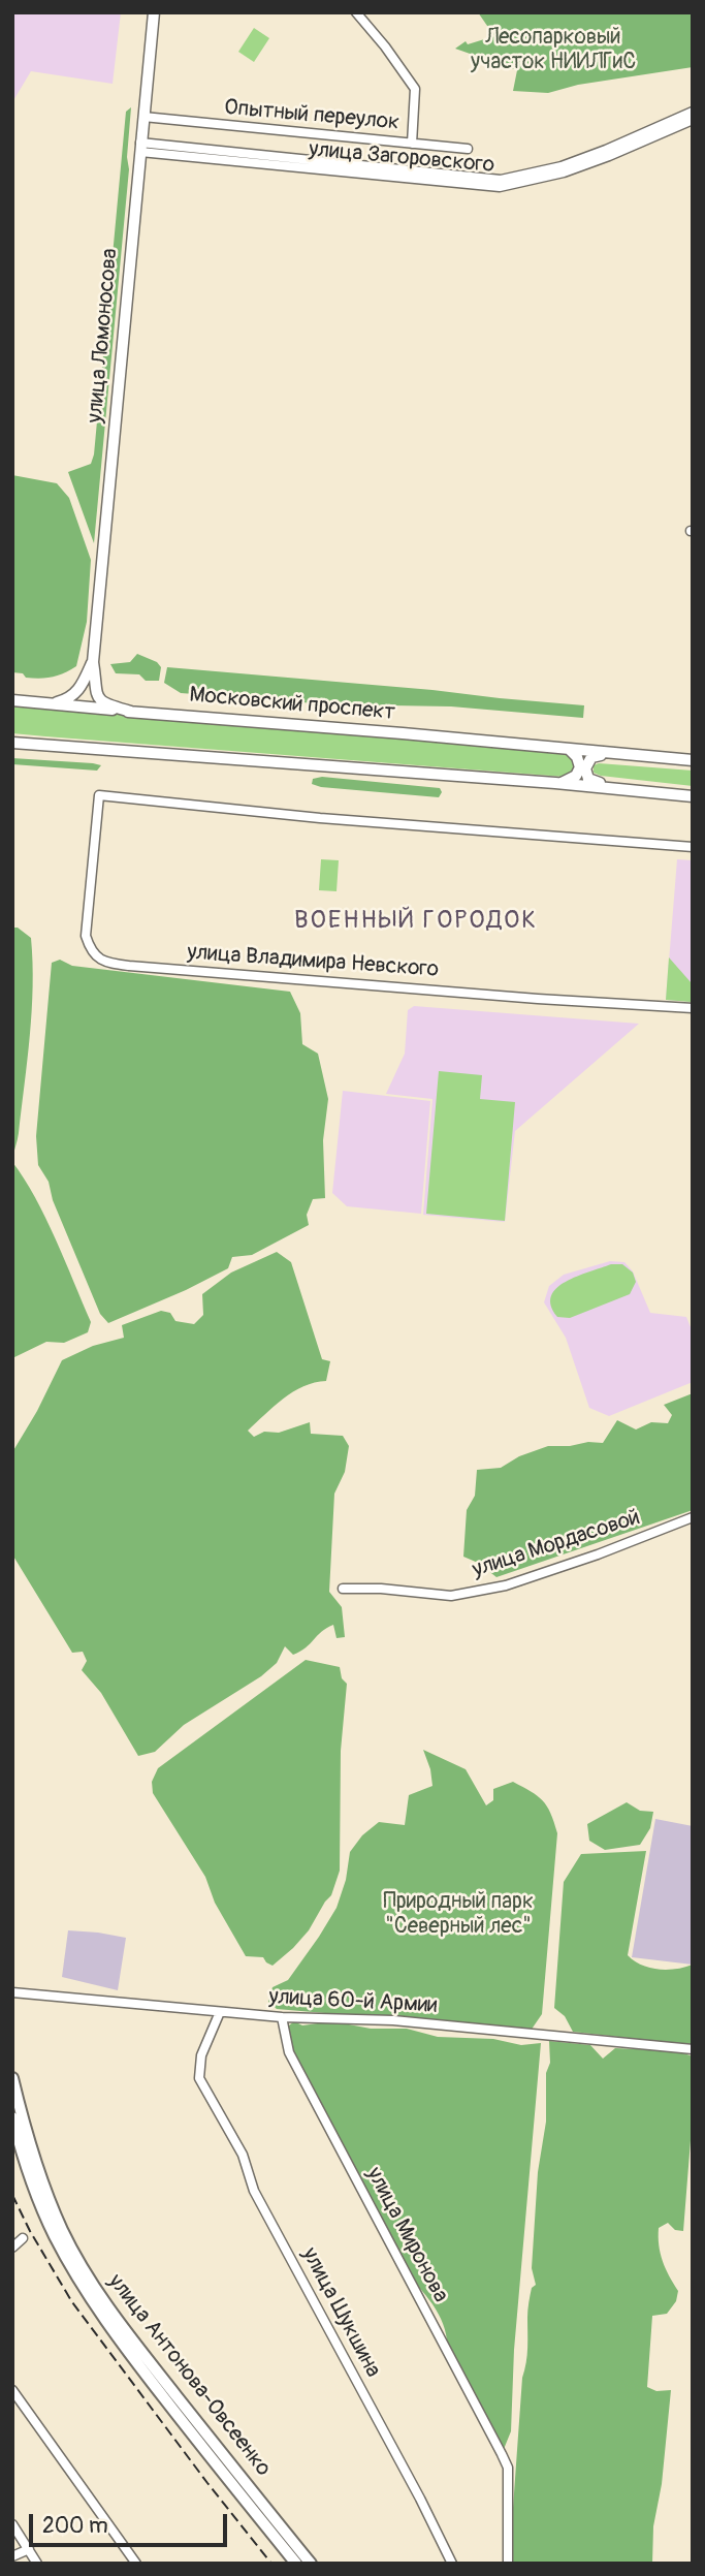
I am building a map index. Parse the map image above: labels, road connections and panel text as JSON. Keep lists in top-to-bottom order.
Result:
{
  "streets": {
    "highway": ["улица Антонова-Овсеенко"],
    "main road": ["улица Ломоносова", "Московский проспект"],
    "street": [
      "Опытный переулок",
      "улица Загоровского",
      "улица Владимира Невского",
      "улица Мордасовой",
      "улица 60-й Армии",
      "улица Миронова",
      "улица Шукшина"
    ]
  },
  "crossings": [
    ["Опытный переулок", "улица Ломоносова"],
    ["улица Загоровского", "улица Ломоносова"],
    ["улица Ломоносова", "Московский проспект"],
    ["улица 60-й Армии", "улица Миронова"],
    ["улица 60-й Армии", "улица Шукшина"]
  ],
  "districts": ["ВОЕННЫЙ ГОРОДОК"],
  "parks": ["Лесопарковый участок НИИЛГиС", "Природный парк \"Северный лес\""],
  "scale_bar": "200 m"
}
